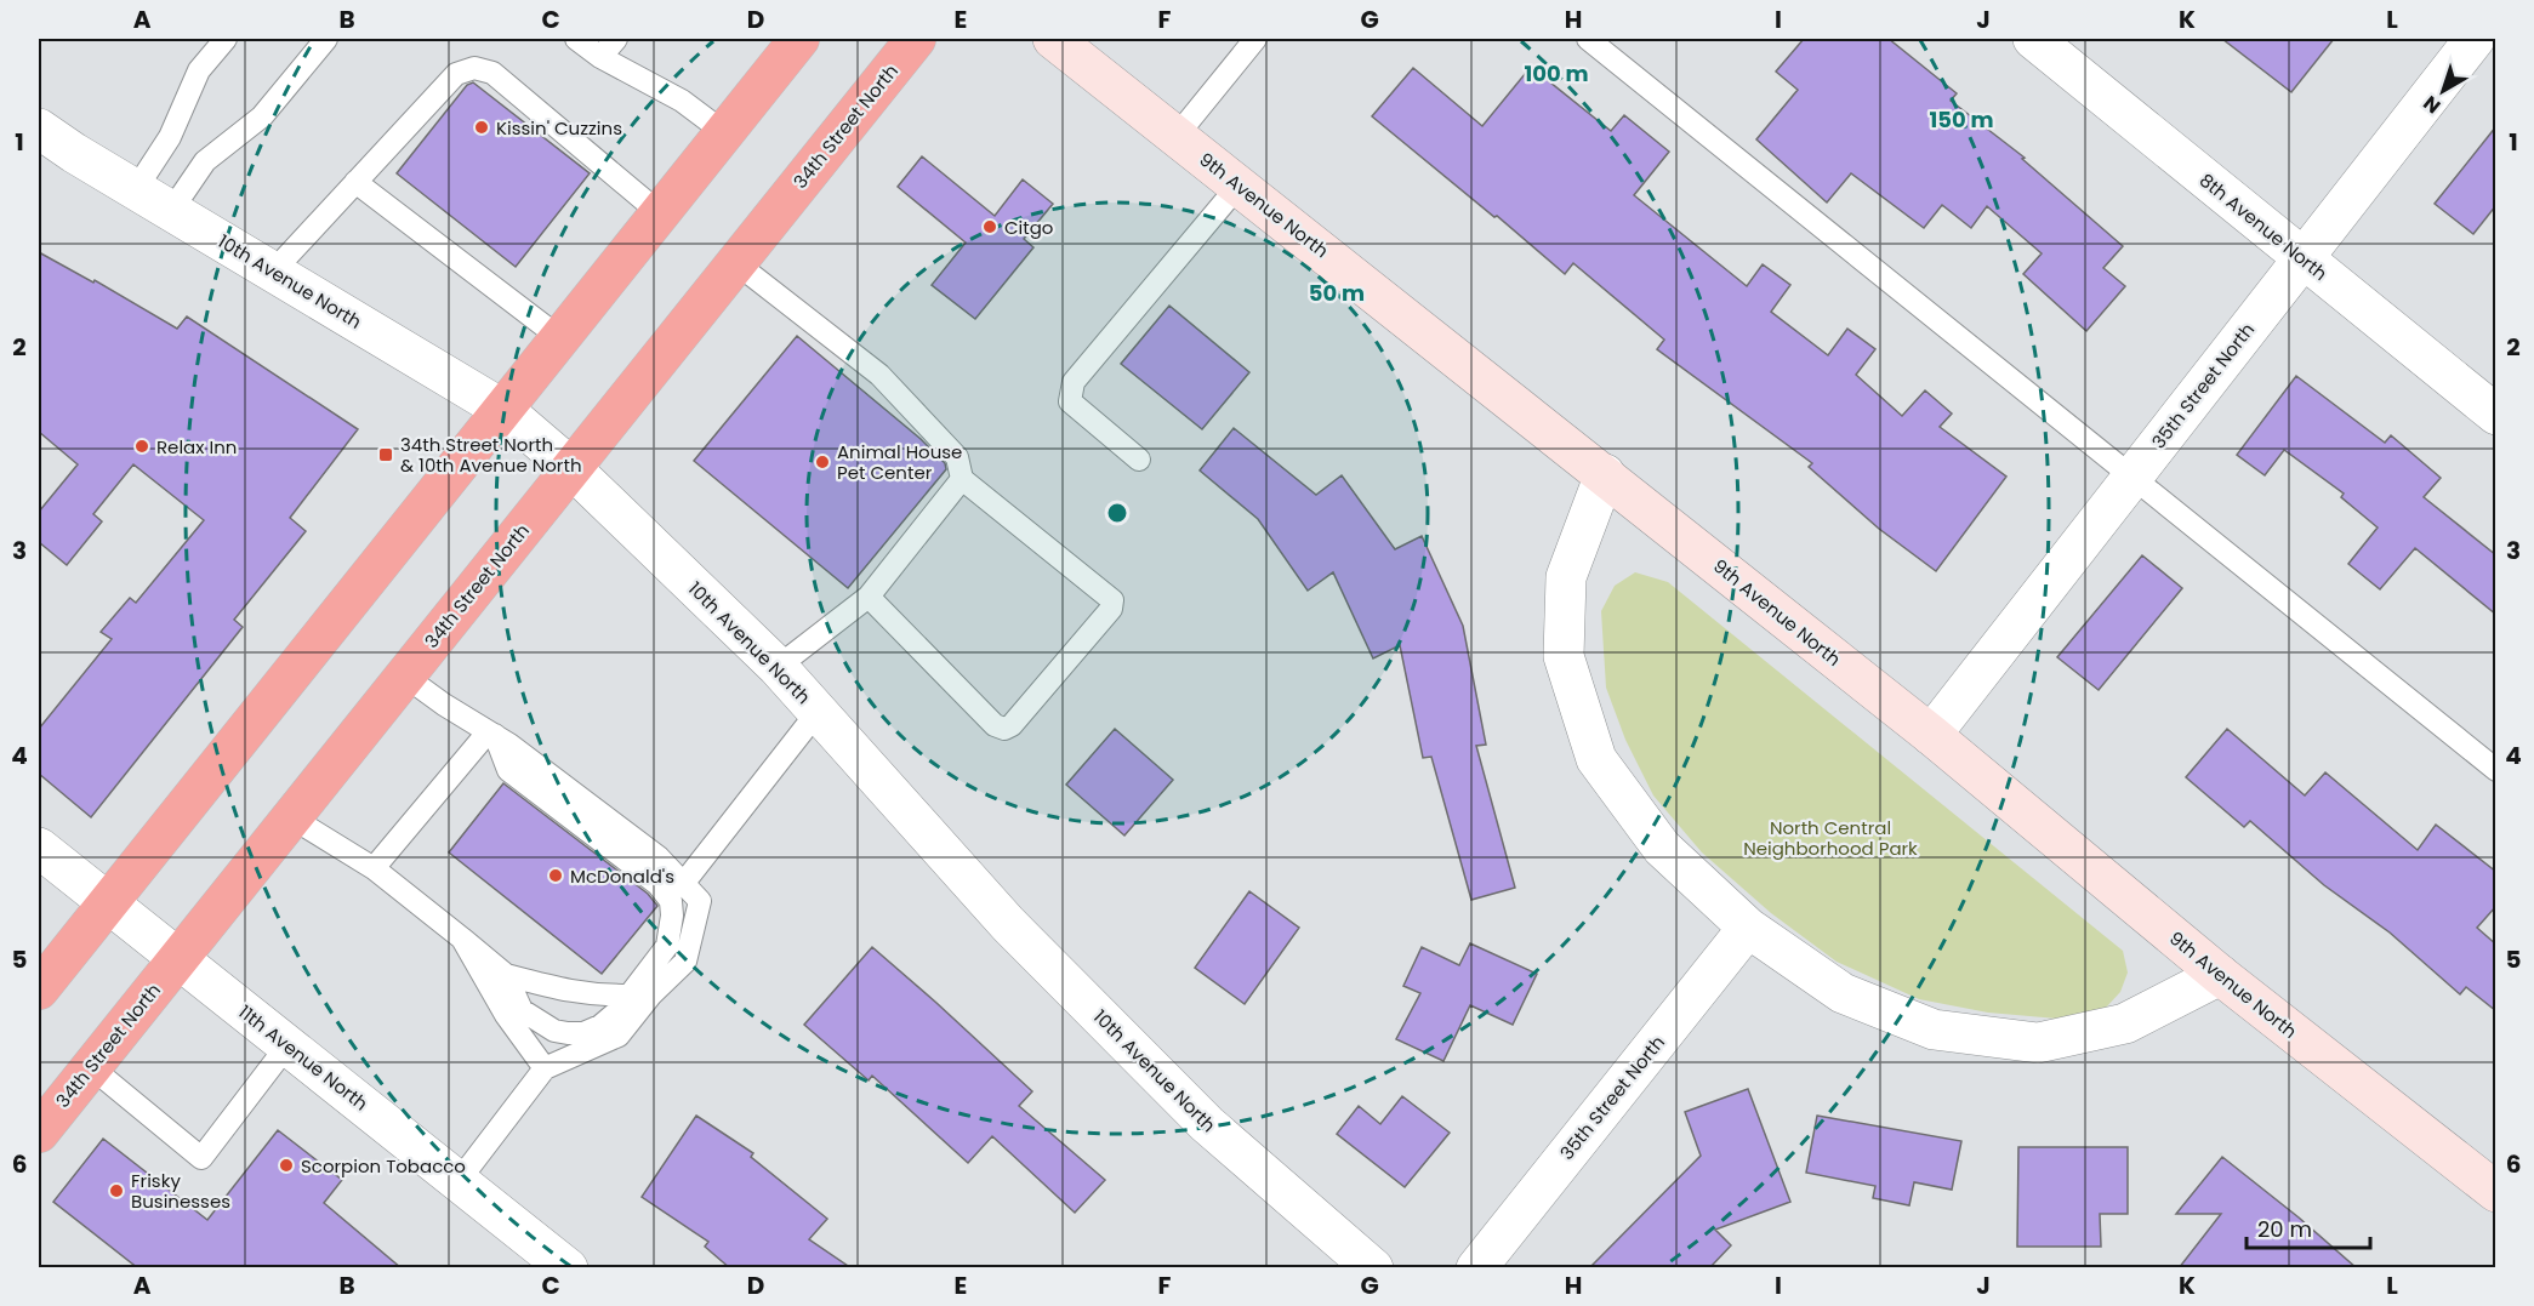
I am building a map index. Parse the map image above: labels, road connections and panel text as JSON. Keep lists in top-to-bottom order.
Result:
{
  "streets": {
    "highway": ["34th Street North"],
    "street": [
      "9th Avenue North",
      "8th Avenue North",
      "10th Avenue North",
      "35th Street North",
      "11th Avenue North"
    ]
  },
  "crossings": [
    ["34th Street North", "10th Avenue North"],
    ["34th Street North", "11th Avenue North"],
    ["9th Avenue North", "35th Street North"],
    ["8th Avenue North", "35th Street North"]
  ],
  "parks": ["North Central Neighborhood Park"],
  "places": {
    "other": [
      "Kissin' Cuzzins",
      "Citgo",
      "Relax Inn",
      "Animal House Pet Center",
      "McDonald's",
      "Scorpion Tobacco",
      "Frisky Businesses"
    ],
    "transit": ["34th Street North & 10th Avenue North"]
  },
  "scale_bar": "20 m",
  "north": "bottom left",
  "grid": {
    "columns": [
      "A",
      "B",
      "C",
      "D",
      "E",
      "F",
      "G",
      "H",
      "I",
      "J",
      "K",
      "L"
    ],
    "rows": [
      "1",
      "2",
      "3",
      "4",
      "5",
      "6"
    ]
  },
  "rings": ["100 m", "150 m", "50 m"]
}
